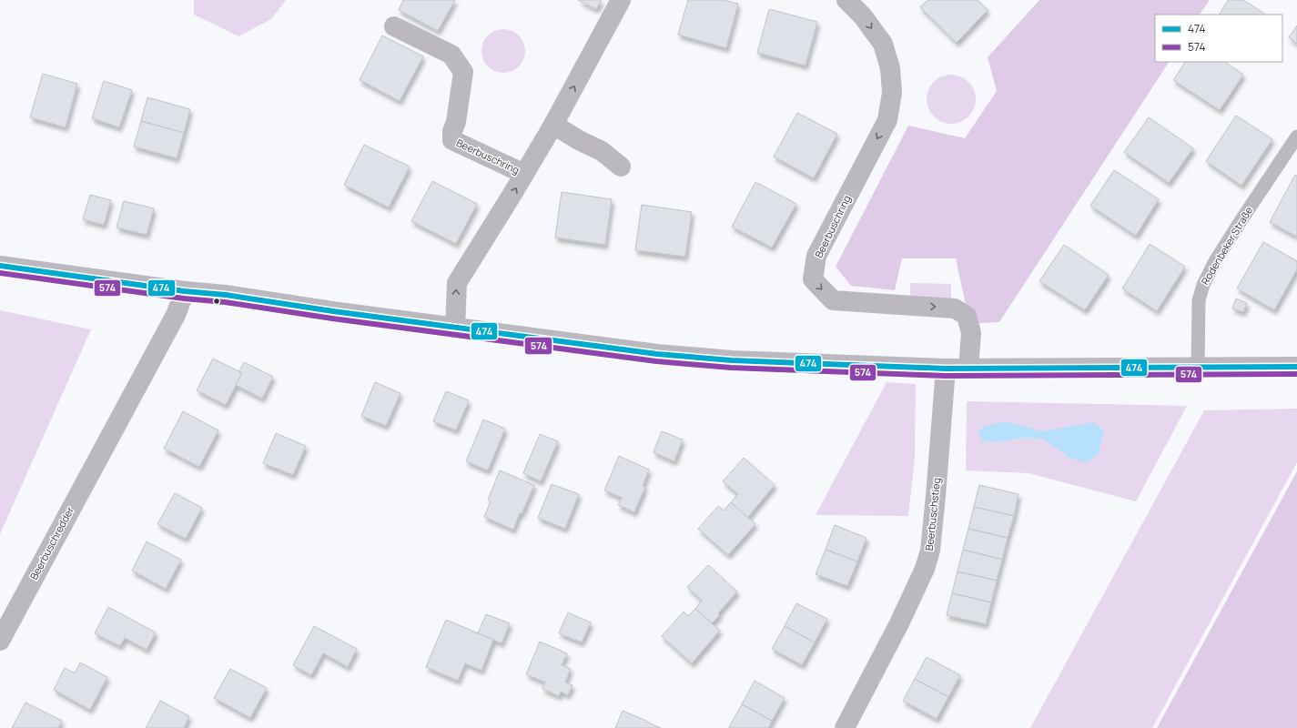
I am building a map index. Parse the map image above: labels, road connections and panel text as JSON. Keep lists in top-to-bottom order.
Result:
{
  "streets": {
    "street": ["Beerbuschring", "Beerbuschstieg", "Beerbuschredder"],
    "lane": ["Rodenbeker Straße"]
  },
  "lines": ["transit line 474", "transit line 574"],
  "legend": ["474", "574"]
}
